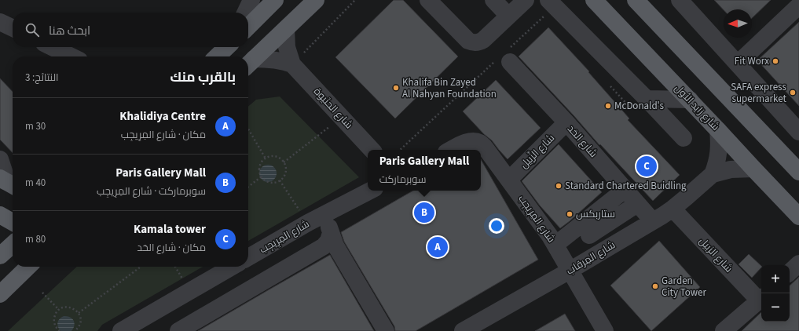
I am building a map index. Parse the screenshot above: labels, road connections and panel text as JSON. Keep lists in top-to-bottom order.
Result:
{
  "streets": {
    "main road": ["شارع زايد الأول"],
    "street": [
      "شارع الحنَيوة",
      "شارع الحَد",
      "شارع الزِّبِيل",
      "شارع المِرِيجِب",
      "شارع الزبيل",
      "شارع المِرقاب"
    ]
  },
  "crossings": [
    ["شارع زايد الأول", "شارع المِرقاب"],
    ["شارع الحَد", "شارع الزِّبِيل"],
    ["شارع الحَد", "شارع المِرقاب"],
    ["شارع الزِّبِيل", "شارع المِرِيجِب"],
    ["شارع المِرِيجِب", "شارع المِرقاب"],
    ["شارع الزبيل", "شارع المِرقاب"]
  ],
  "places": [
    "Fit Worx",
    "Khalifa Bin Zayed Al Nahyan Foundation",
    "SAFA express supermarket",
    "McDonald's",
    "Standard Chartered Buidling",
    "ستاربكس",
    "Garden City Tower"
  ],
  "north": "left",
  "page": {
    "search": "ابحث هنا",
    "heading": ["بالقرب منك", "النتائج: 3"],
    "list": [
      {
        "mark": "A",
        "name": "Khalidiya Centre",
        "note": "مكان · شارع المِرِيجِب",
        "value": "30 m"
      },
      {
        "mark": "B",
        "name": "Paris Gallery Mall",
        "note": "سوبرماركت · شارع المِرِيجِب",
        "value": "40 m"
      },
      {
        "mark": "C",
        "name": "Kamala tower",
        "note": "مكان · شارع الحَد",
        "value": "80 m"
      }
    ],
    "popup": ["Paris Gallery Mall", "سوبرماركت"],
    "pins": ["C", "B", "A"],
    "map_buttons": ["+", "−"]
  }
}
